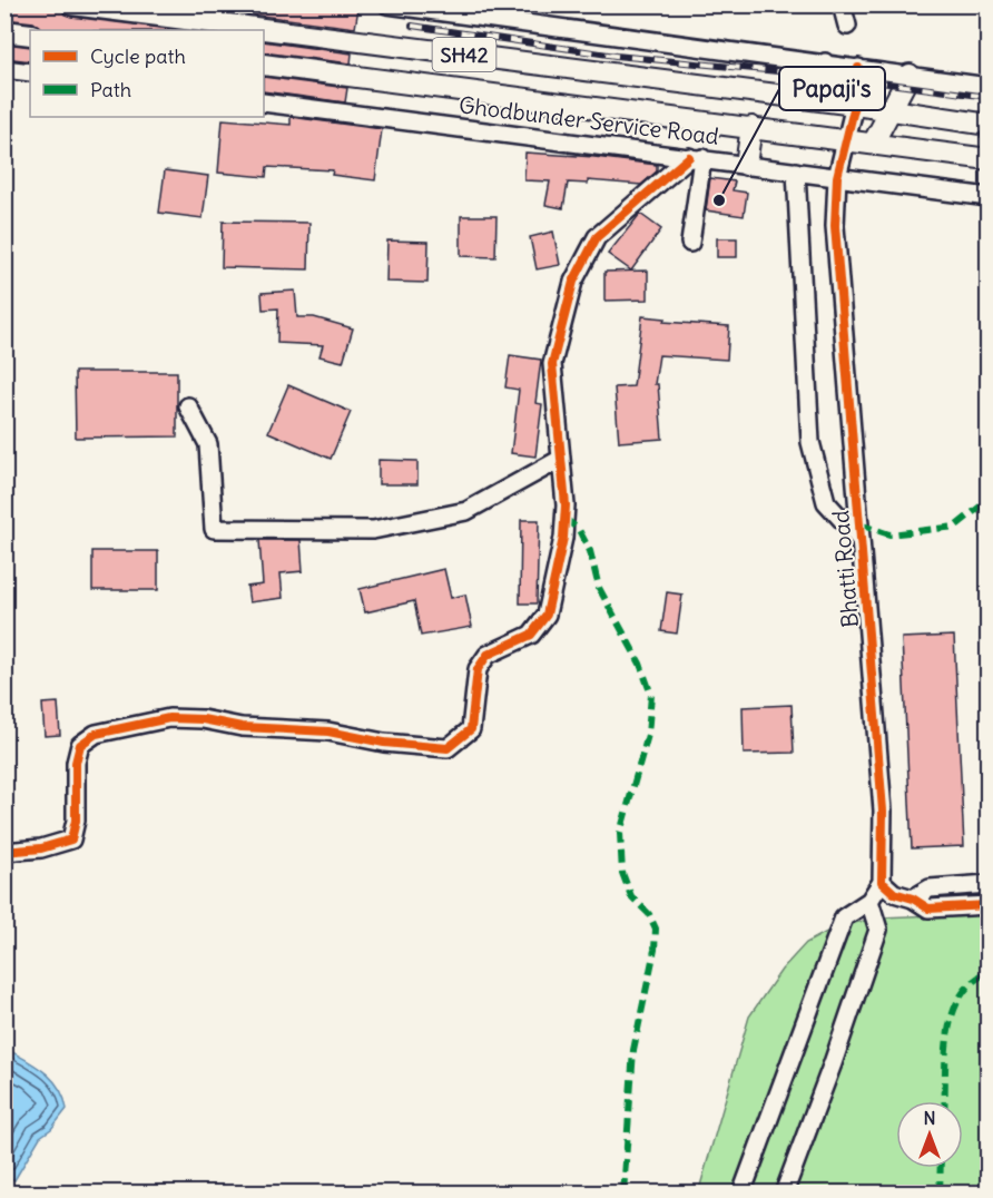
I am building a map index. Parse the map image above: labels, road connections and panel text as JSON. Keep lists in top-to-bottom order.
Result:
{
  "streets": {
    "main road": ["SH42"],
    "street": ["Ghodbunder Service Road", "Bhatti Road"]
  },
  "crossings": [
    ["SH42", "Bhatti Road"],
    ["Ghodbunder Service Road", "Bhatti Road"]
  ],
  "places": ["Papaji's"],
  "legend": ["Cycle path", "Path"],
  "north": "top"
}
